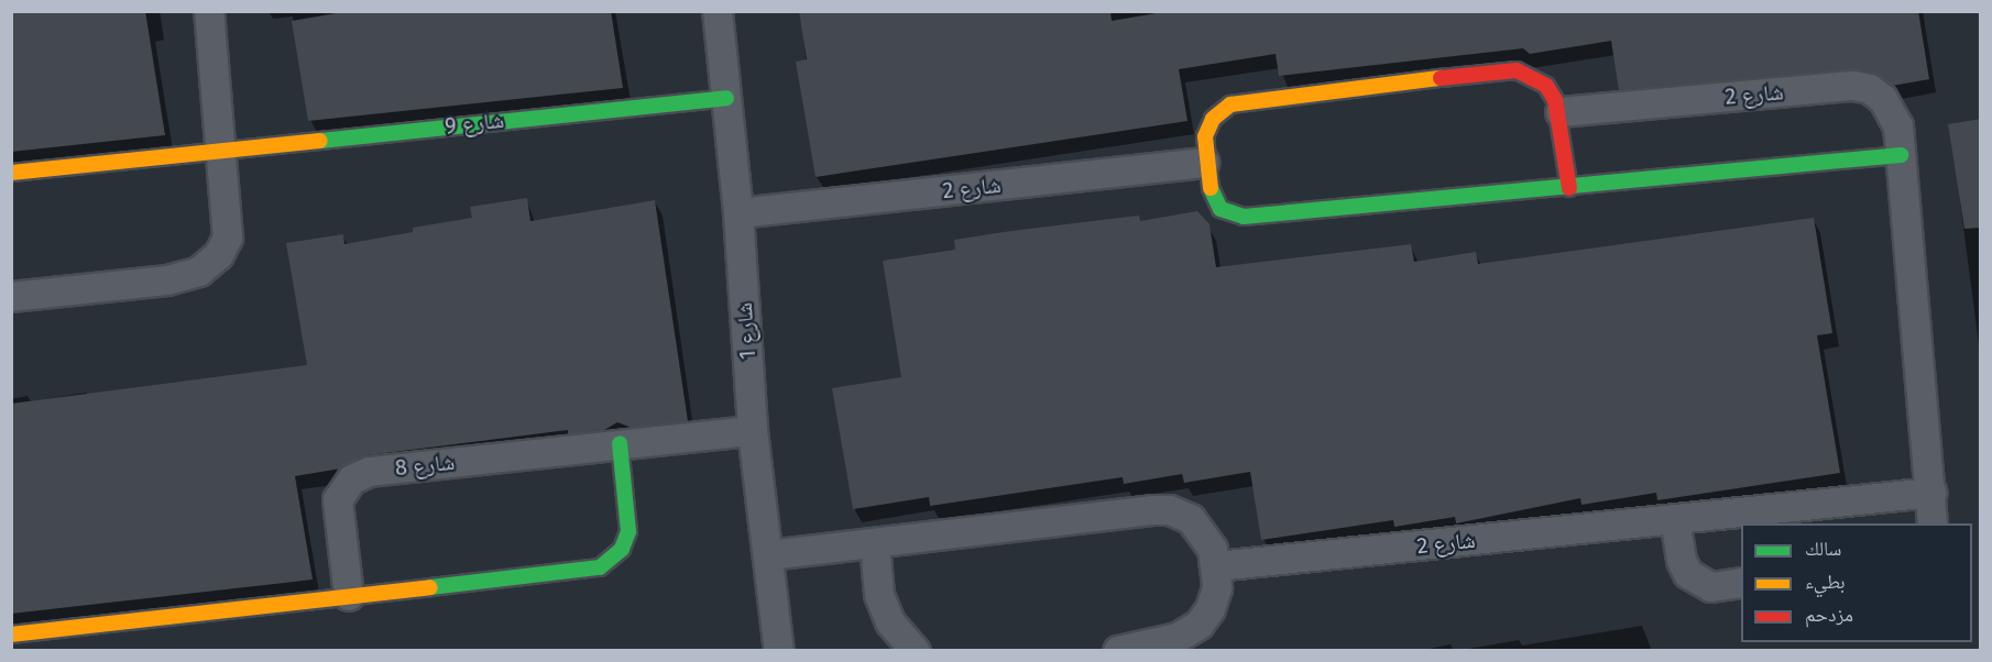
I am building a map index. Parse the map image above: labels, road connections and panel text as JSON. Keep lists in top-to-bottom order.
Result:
{
  "streets": {
    "street": [
      "شارع 2",
      "شارع 9",
      "شارع 1",
      "شارع 8"
    ]
  },
  "crossings": [
    ["شارع 2", "شارع 1"],
    ["شارع 9", "شارع 1"],
    ["شارع 1", "شارع 8"]
  ],
  "legend": ["سالك", "بطيء", "مزدحم"]
}
